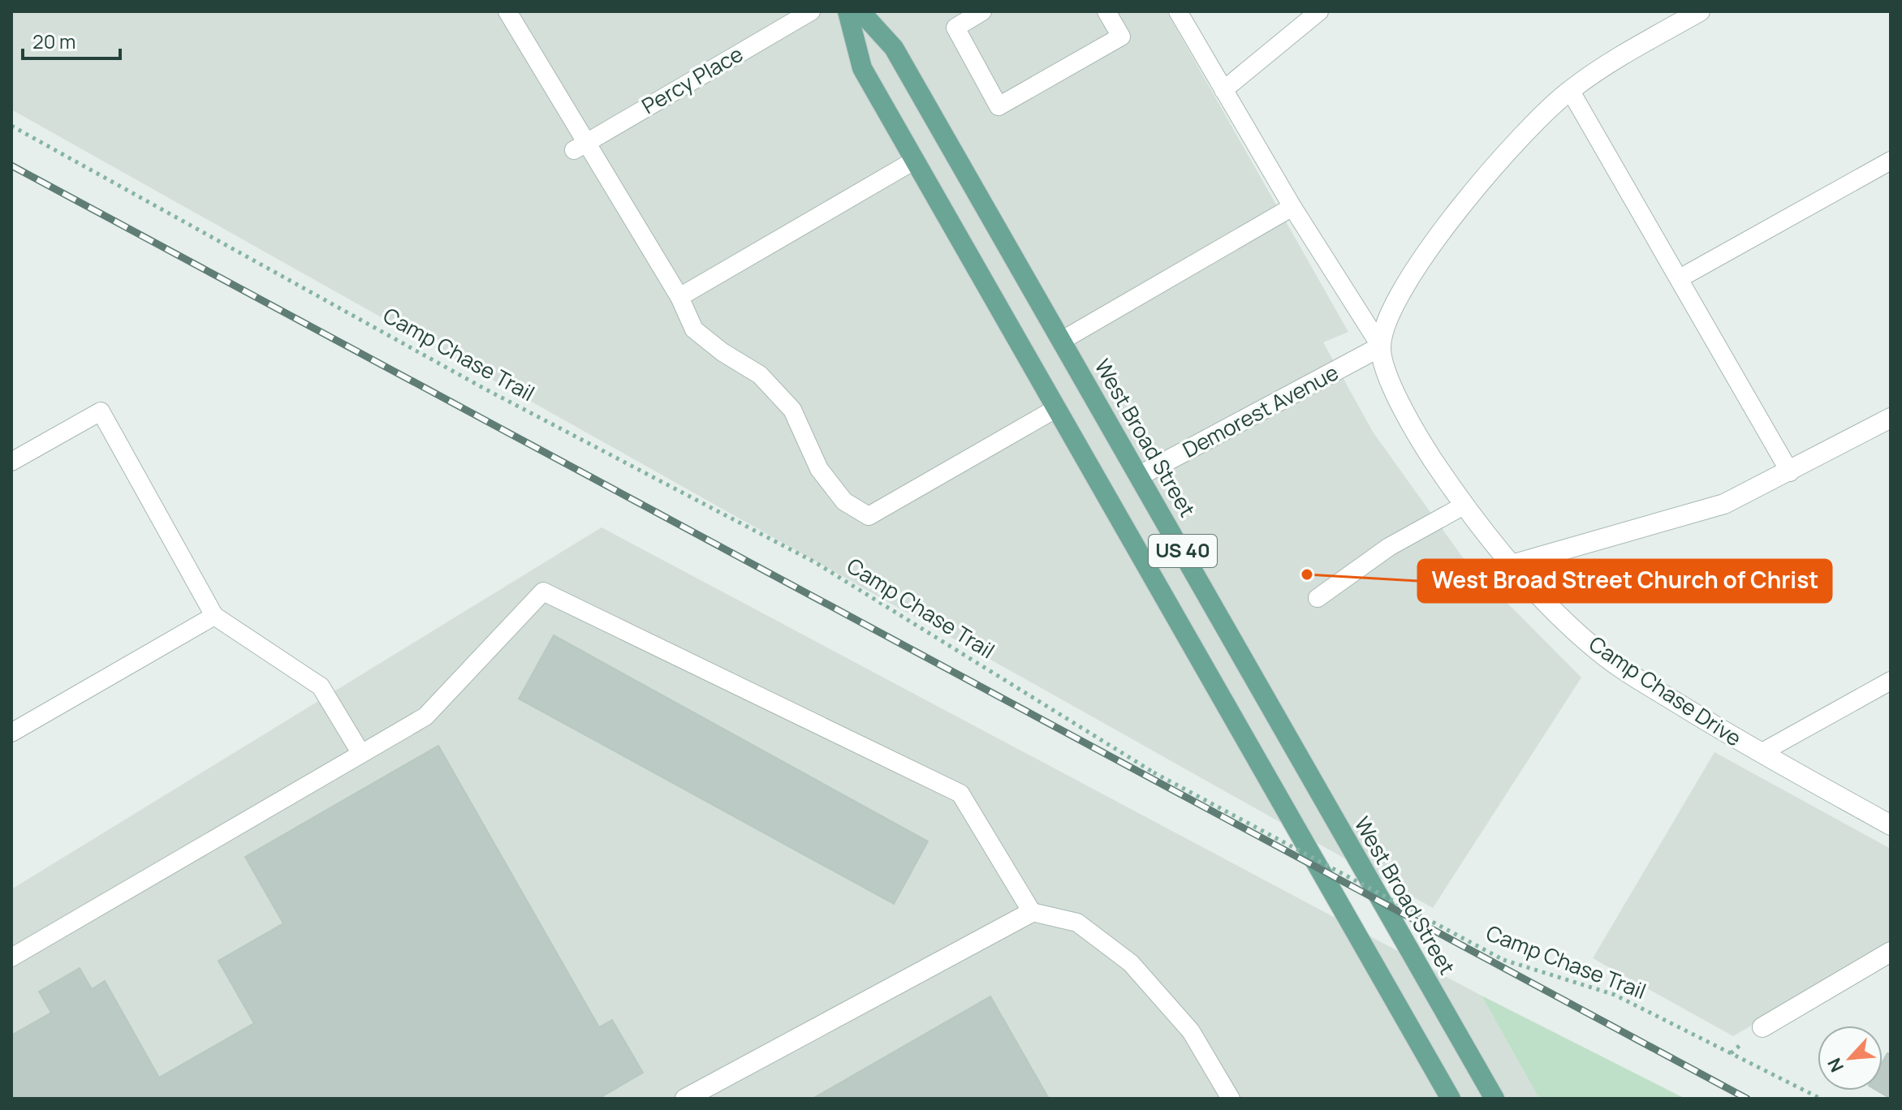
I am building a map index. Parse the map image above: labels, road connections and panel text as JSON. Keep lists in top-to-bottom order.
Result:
{
  "streets": {
    "main road": ["West Broad Street", "US 40"],
    "street": ["Demorest Avenue", "Camp Chase Drive"],
    "lane": ["Percy Place"],
    "path": ["Camp Chase Trail"]
  },
  "crossings": [
    ["Demorest Avenue", "West Broad Street"],
    ["Demorest Avenue", "Camp Chase Drive"]
  ],
  "places": ["West Broad Street Church of Christ"],
  "scale_bar": "20 m",
  "north": "bottom left"
}
